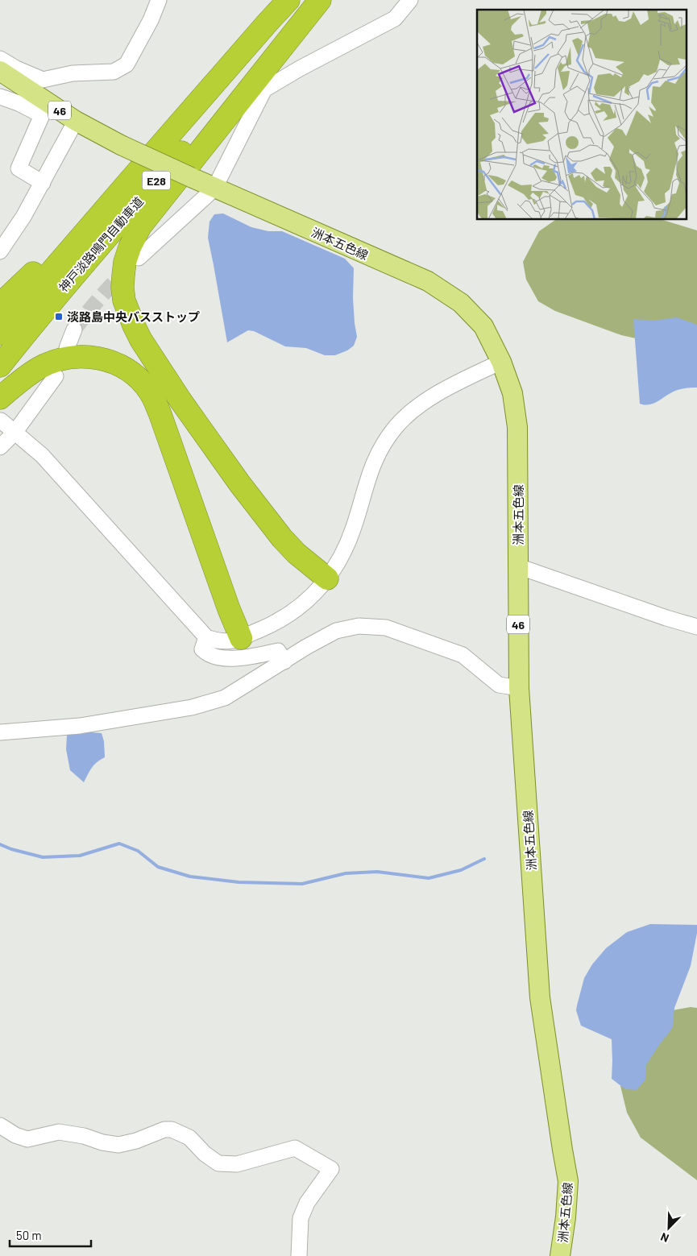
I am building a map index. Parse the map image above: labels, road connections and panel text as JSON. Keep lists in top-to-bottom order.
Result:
{
  "streets": {
    "highway": ["E28", "神戸淡路鳴門自動車道"],
    "main road": ["46", "洲本五色線"]
  },
  "places": {
    "transit": ["淡路島中央バスストップ"]
  },
  "scale_bar": "50 m",
  "north": "bottom left"
}
